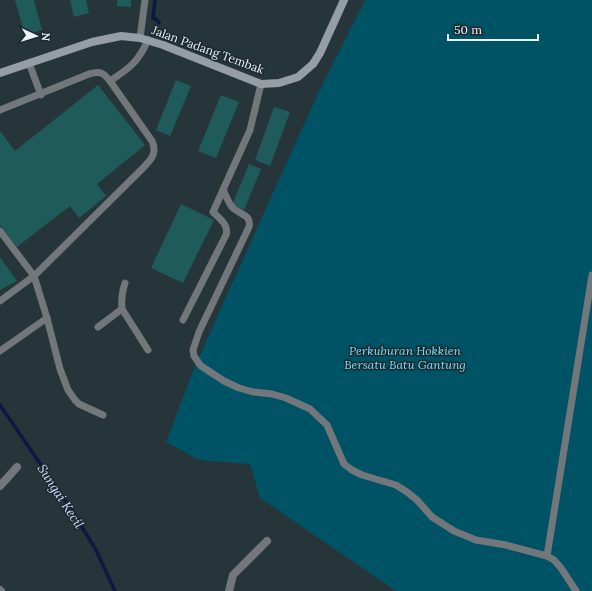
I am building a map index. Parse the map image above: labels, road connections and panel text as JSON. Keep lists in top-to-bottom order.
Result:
{
  "streets": {
    "street": ["Jalan Padang Tembak"]
  },
  "water": ["Sungai Kecil"],
  "parks": ["Perkuburan Hokkien Bersatu Batu Gantung"],
  "scale_bar": "50 m",
  "north": "right"
}
